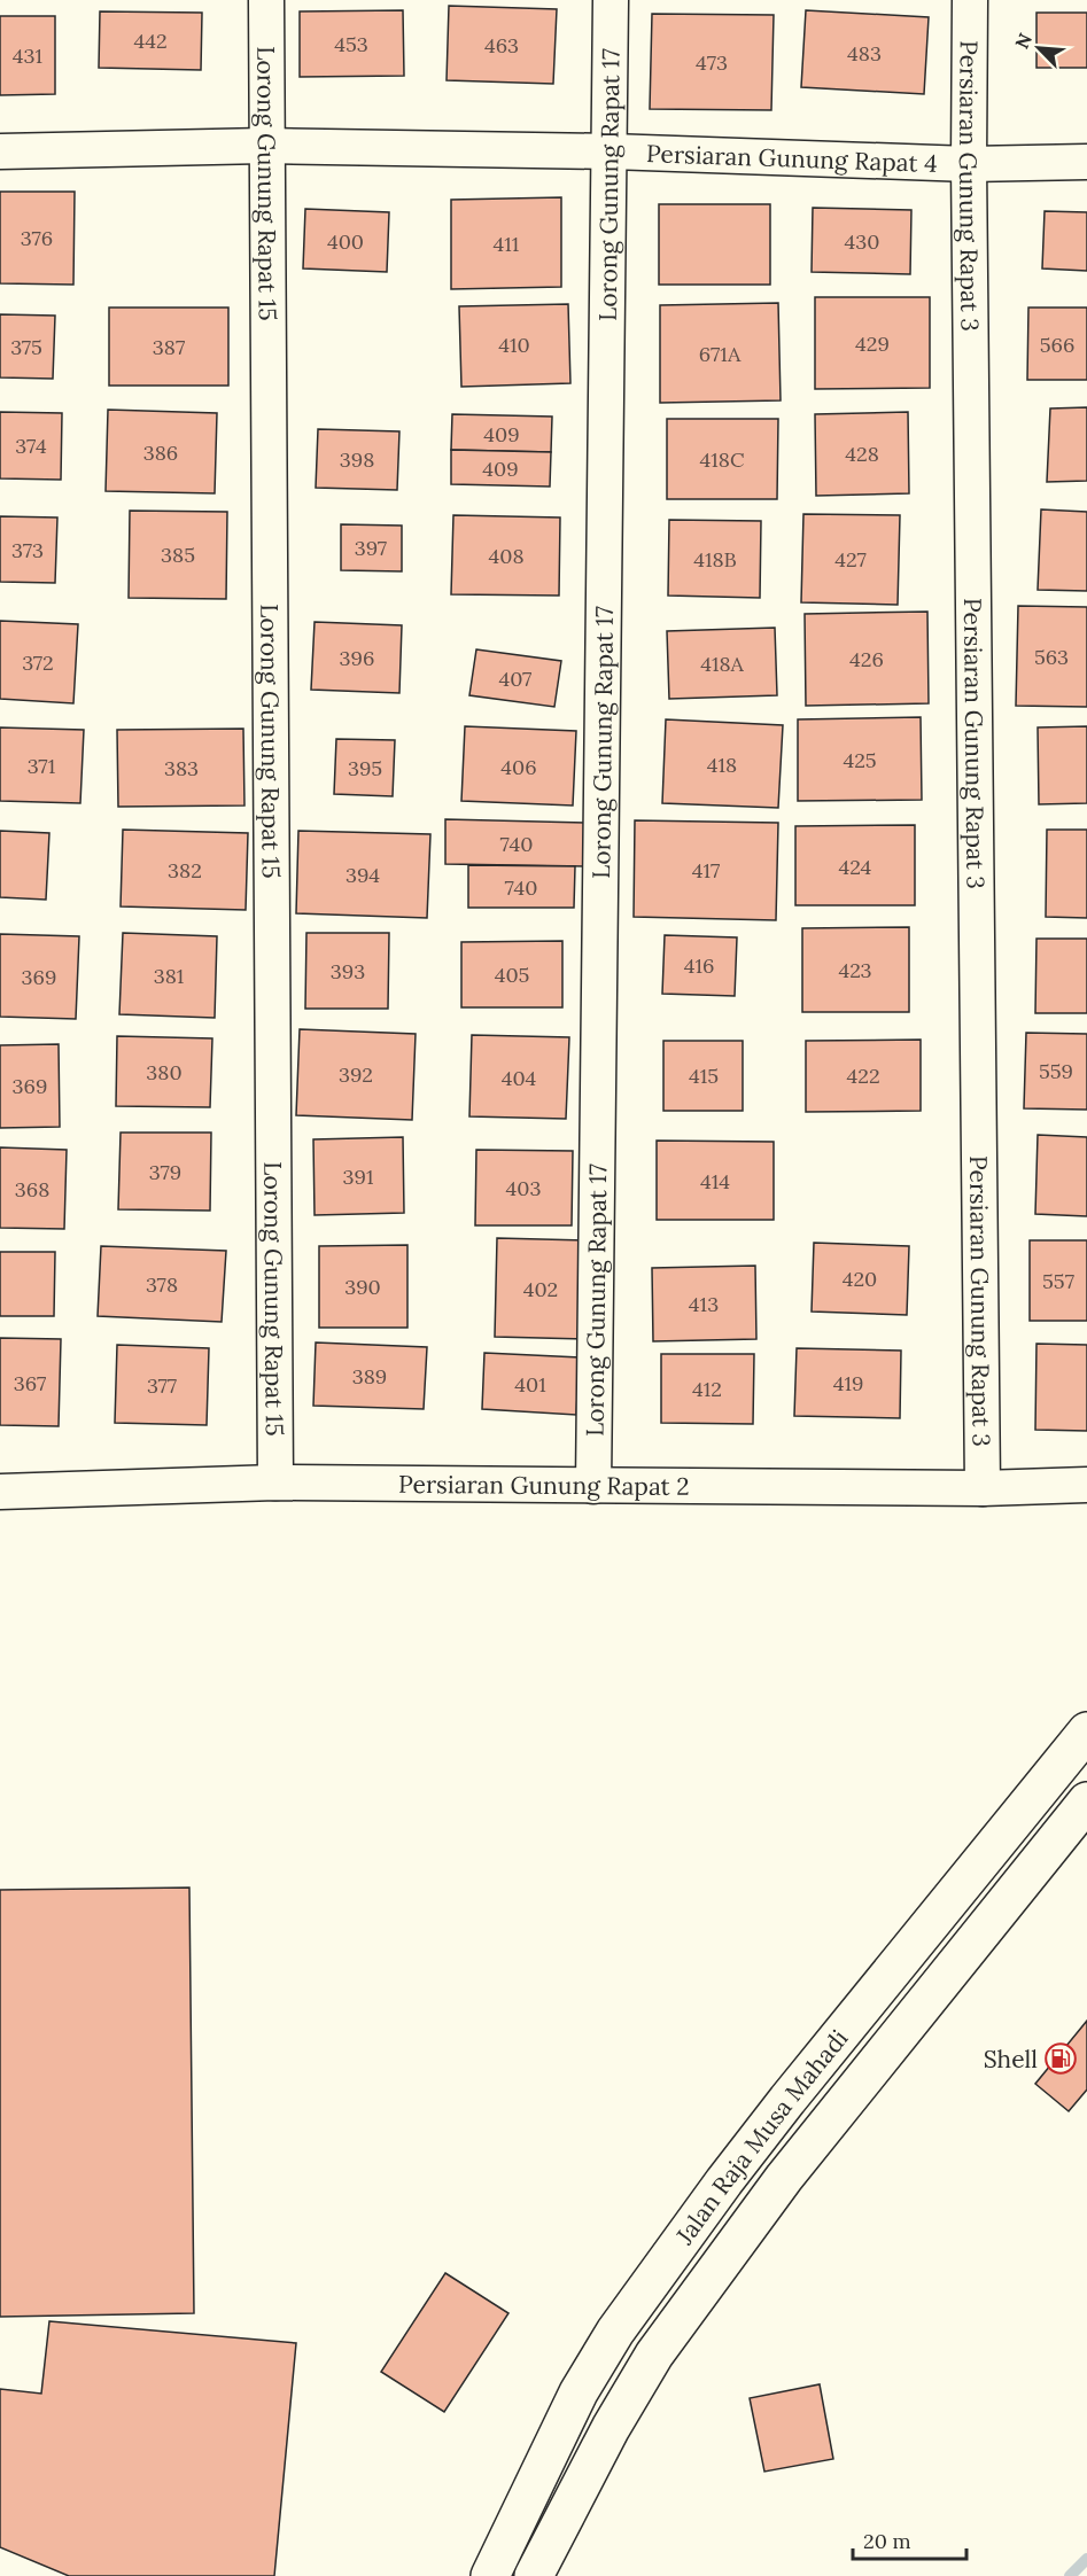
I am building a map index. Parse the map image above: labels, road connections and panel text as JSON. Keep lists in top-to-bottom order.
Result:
{
  "streets": {
    "main road": ["Jalan Raja Musa Mahadi"],
    "street": [
      "Persiaran Gunung Rapat 4",
      "Lorong Gunung Rapat 15",
      "Lorong Gunung Rapat 17",
      "Persiaran Gunung Rapat 3",
      "Persiaran Gunung Rapat 2"
    ]
  },
  "crossings": [
    ["Persiaran Gunung Rapat 4", "Lorong Gunung Rapat 15"],
    ["Persiaran Gunung Rapat 4", "Lorong Gunung Rapat 17"],
    ["Persiaran Gunung Rapat 4", "Persiaran Gunung Rapat 3"],
    ["Lorong Gunung Rapat 15", "Persiaran Gunung Rapat 2"],
    ["Lorong Gunung Rapat 17", "Persiaran Gunung Rapat 2"],
    ["Persiaran Gunung Rapat 3", "Persiaran Gunung Rapat 2"]
  ],
  "places": {
    "fuel station": ["Shell"]
  },
  "house_numbers": [
    "442",
    "453",
    "463",
    "483",
    "431",
    "473",
    "376",
    "400",
    "430",
    "411",
    "429",
    "410",
    "566",
    "375",
    "387",
    "671A",
    "409",
    "374",
    "386",
    "428",
    "398",
    "418C",
    "409",
    "397",
    "373",
    "385",
    "408",
    "418B",
    "427",
    "563",
    "396",
    "426",
    "372",
    "418A",
    "407",
    "425",
    "418",
    "371",
    "406",
    "383",
    "395",
    "740",
    "424",
    "382",
    "417",
    "394",
    "740",
    "416",
    "423",
    "393",
    "405",
    "381",
    "369",
    "559",
    "380",
    "392",
    "415",
    "422",
    "404",
    "369",
    "379",
    "391",
    "414",
    "403",
    "368",
    "420",
    "557",
    "378",
    "390",
    "402",
    "413",
    "389",
    "367",
    "419",
    "401",
    "377",
    "412"
  ],
  "scale_bar": "20 m",
  "north": "top left"
}
